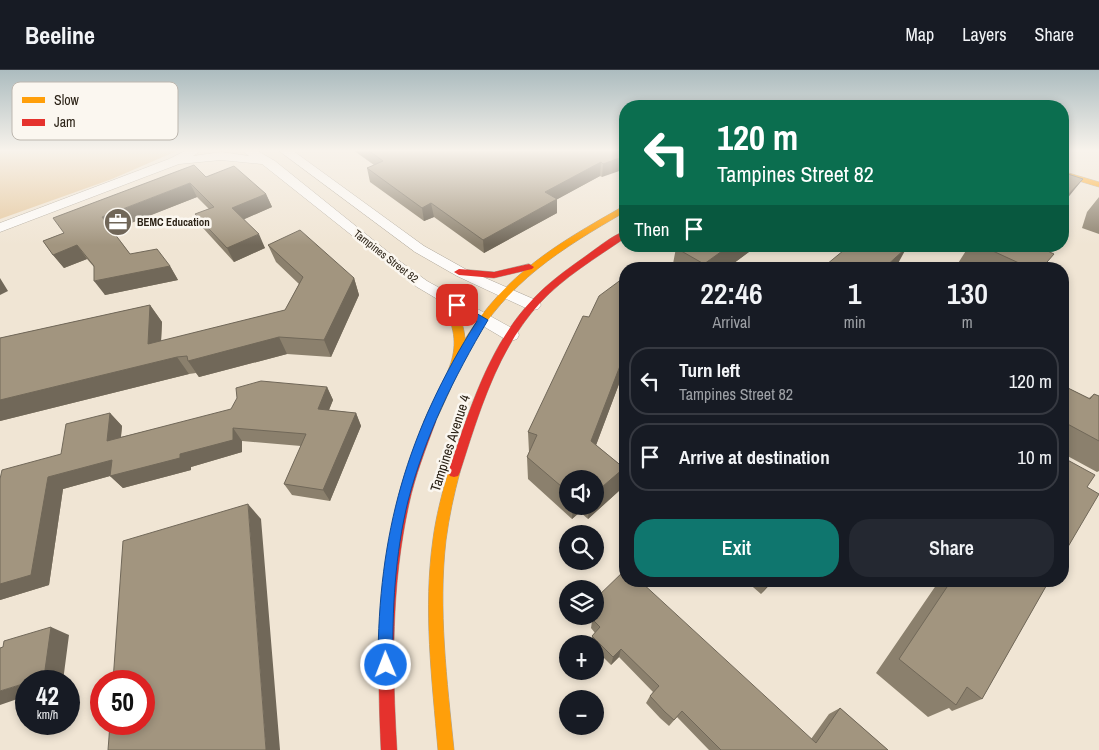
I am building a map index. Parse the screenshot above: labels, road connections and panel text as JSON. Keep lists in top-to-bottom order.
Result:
{
  "streets": {
    "main road": ["Tampines Avenue 4"],
    "street": ["Tampines Street 82"]
  },
  "crossings": [
    ["Tampines Street 82", "Tampines Avenue 4"]
  ],
  "places": {
    "office": ["BEMC Education"]
  },
  "legend": ["Slow", "Jam"],
  "page": {
    "header": "Beeline",
    "nav": ["Map", "Layers", "Share"],
    "turn": ["120 m", "Tampines Street 82"],
    "then": "Then",
    "eta": [
      "22:46",
      "Arrival",
      "1",
      "min",
      "130",
      "m"
    ],
    "list": [
      {
        "name": "Turn left",
        "note": "Tampines Street 82",
        "value": "120 m"
      },
      {
        "name": "Arrive at destination",
        "value": "10 m"
      }
    ],
    "map_buttons": ["+", "−"],
    "buttons": ["Exit", "Share"],
    "speed": "42 km/h",
    "limit": "50"
  }
}
